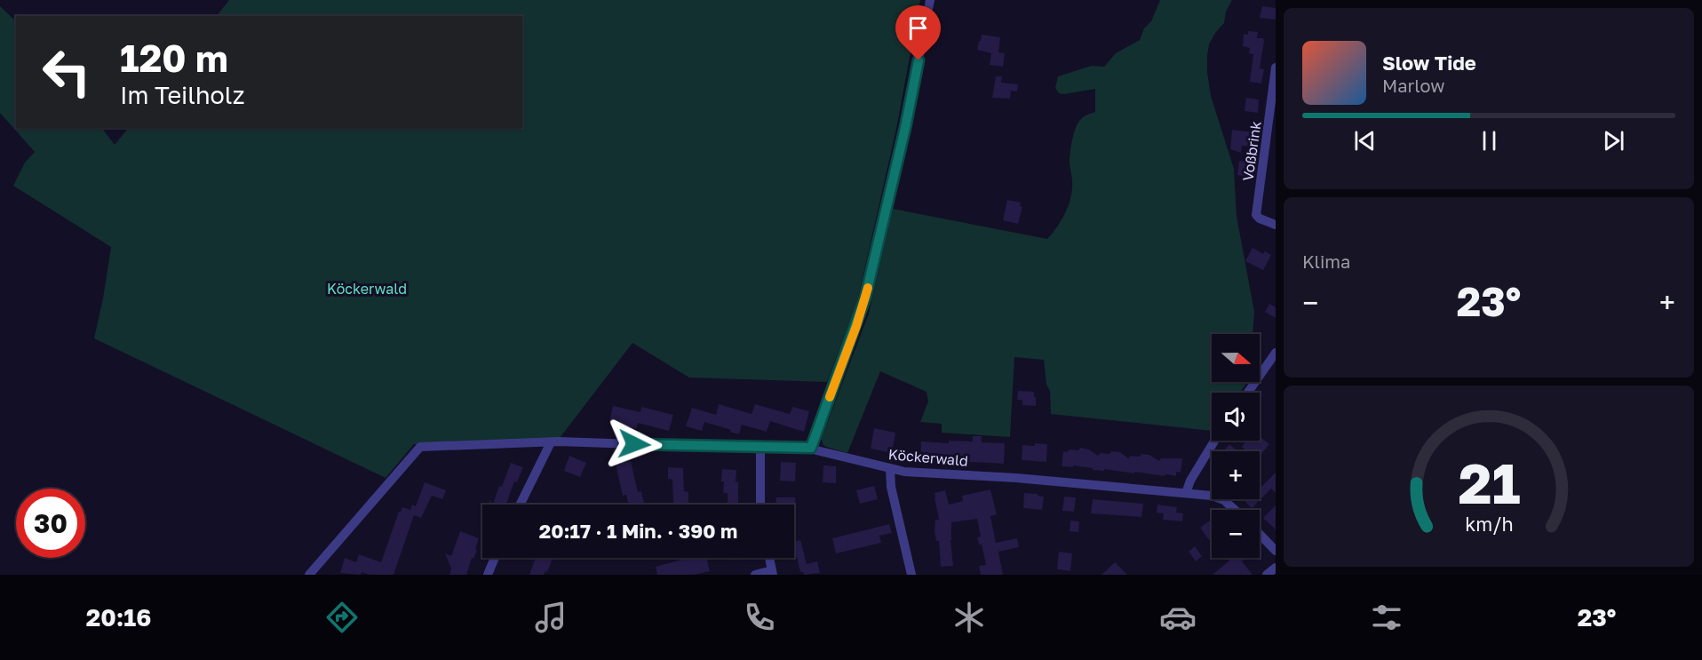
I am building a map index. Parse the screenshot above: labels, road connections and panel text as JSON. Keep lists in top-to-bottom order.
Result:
{
  "streets": {
    "street": ["Voßbrink", "Köckerwald"]
  },
  "parks": ["Köckerwald"],
  "north": "right",
  "page": {
    "turn": ["120 m", "Im Teilholz"],
    "song": ["Slow Tide", "Marlow"],
    "tile": "Klima",
    "heat": ["−", "23°", "+"],
    "map_buttons": ["+", "−"],
    "limit": "30",
    "trip": "20:17 · 1 Min. · 390 m",
    "tabs": ["20:16", "23°"],
    "gauge": ["21", "km/h"]
  }
}
